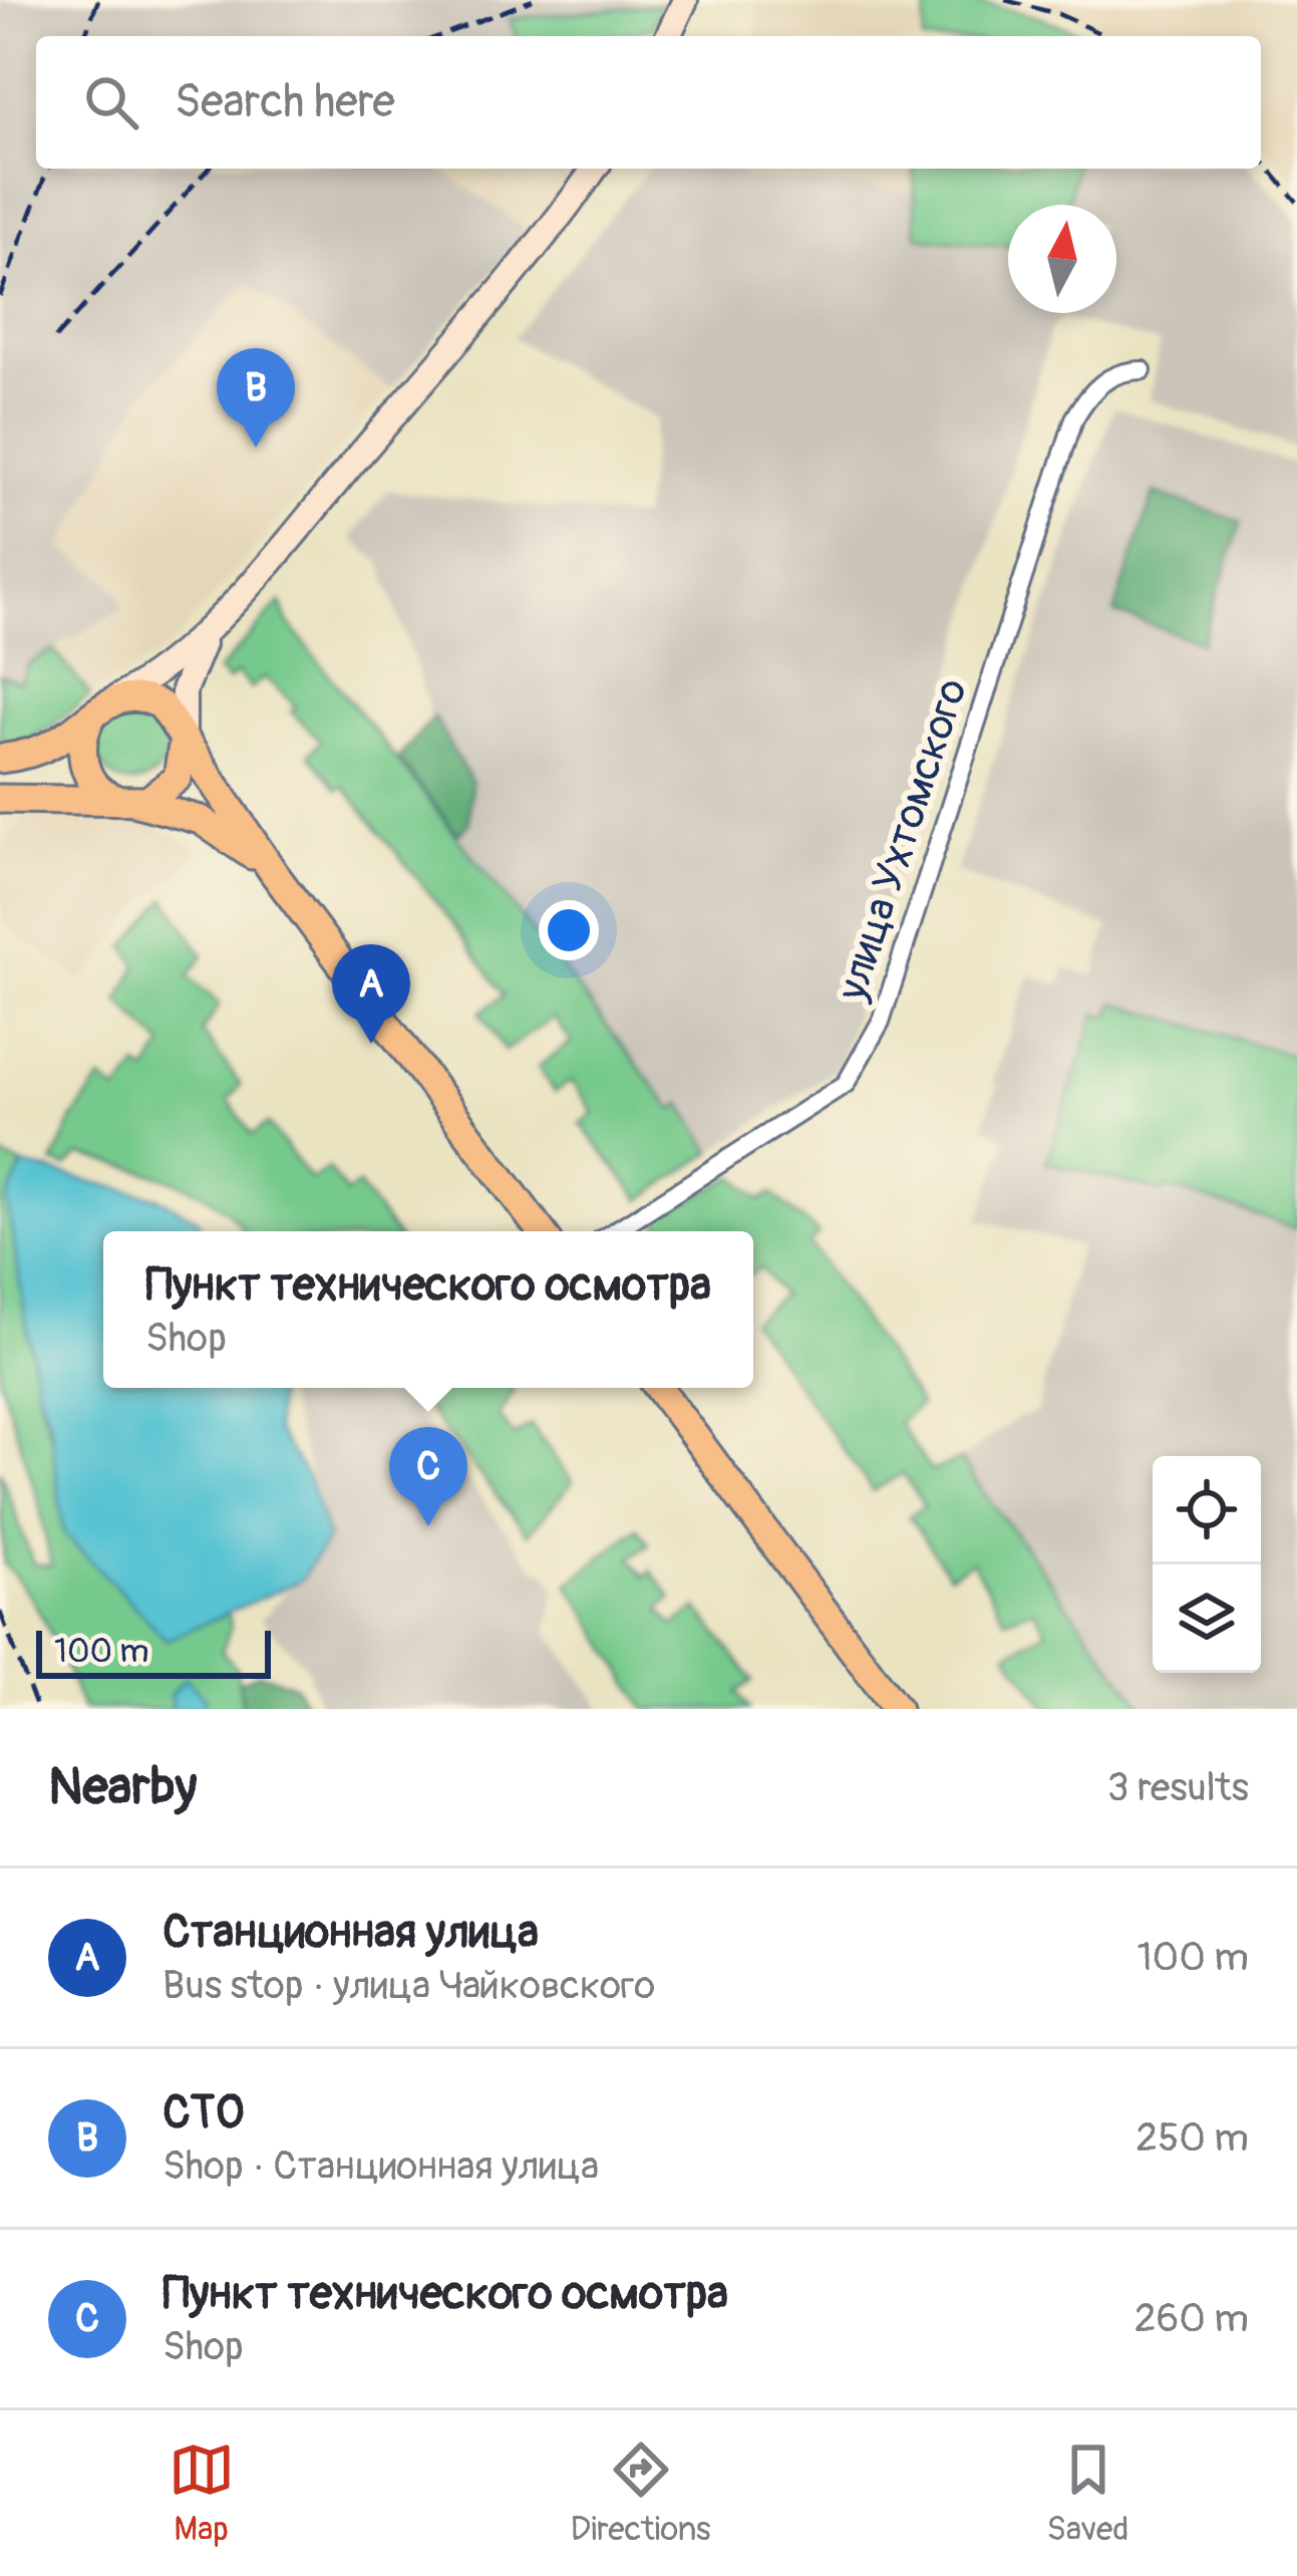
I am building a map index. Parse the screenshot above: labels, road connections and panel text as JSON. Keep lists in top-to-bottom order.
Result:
{
  "streets": {
    "street": ["улица Ухтомского"]
  },
  "scale_bar": "100 m",
  "north": "top",
  "page": {
    "search": "Search here",
    "pins": ["B", "A", "C"],
    "popup": ["Пункт технического осмотра", "Shop"],
    "scale": "100 m",
    "heading": ["Nearby", "3 results"],
    "list": [
      {
        "mark": "A",
        "name": "Станционная улица",
        "note": "Bus stop · улица Чайковского",
        "value": "100 m"
      },
      {
        "mark": "B",
        "name": "СТО",
        "note": "Shop · Станционная улица",
        "value": "250 m"
      },
      {
        "mark": "C",
        "name": "Пункт технического осмотра",
        "note": "Shop",
        "value": "260 m"
      }
    ],
    "nav": ["Map", "Directions", "Saved"]
  }
}
